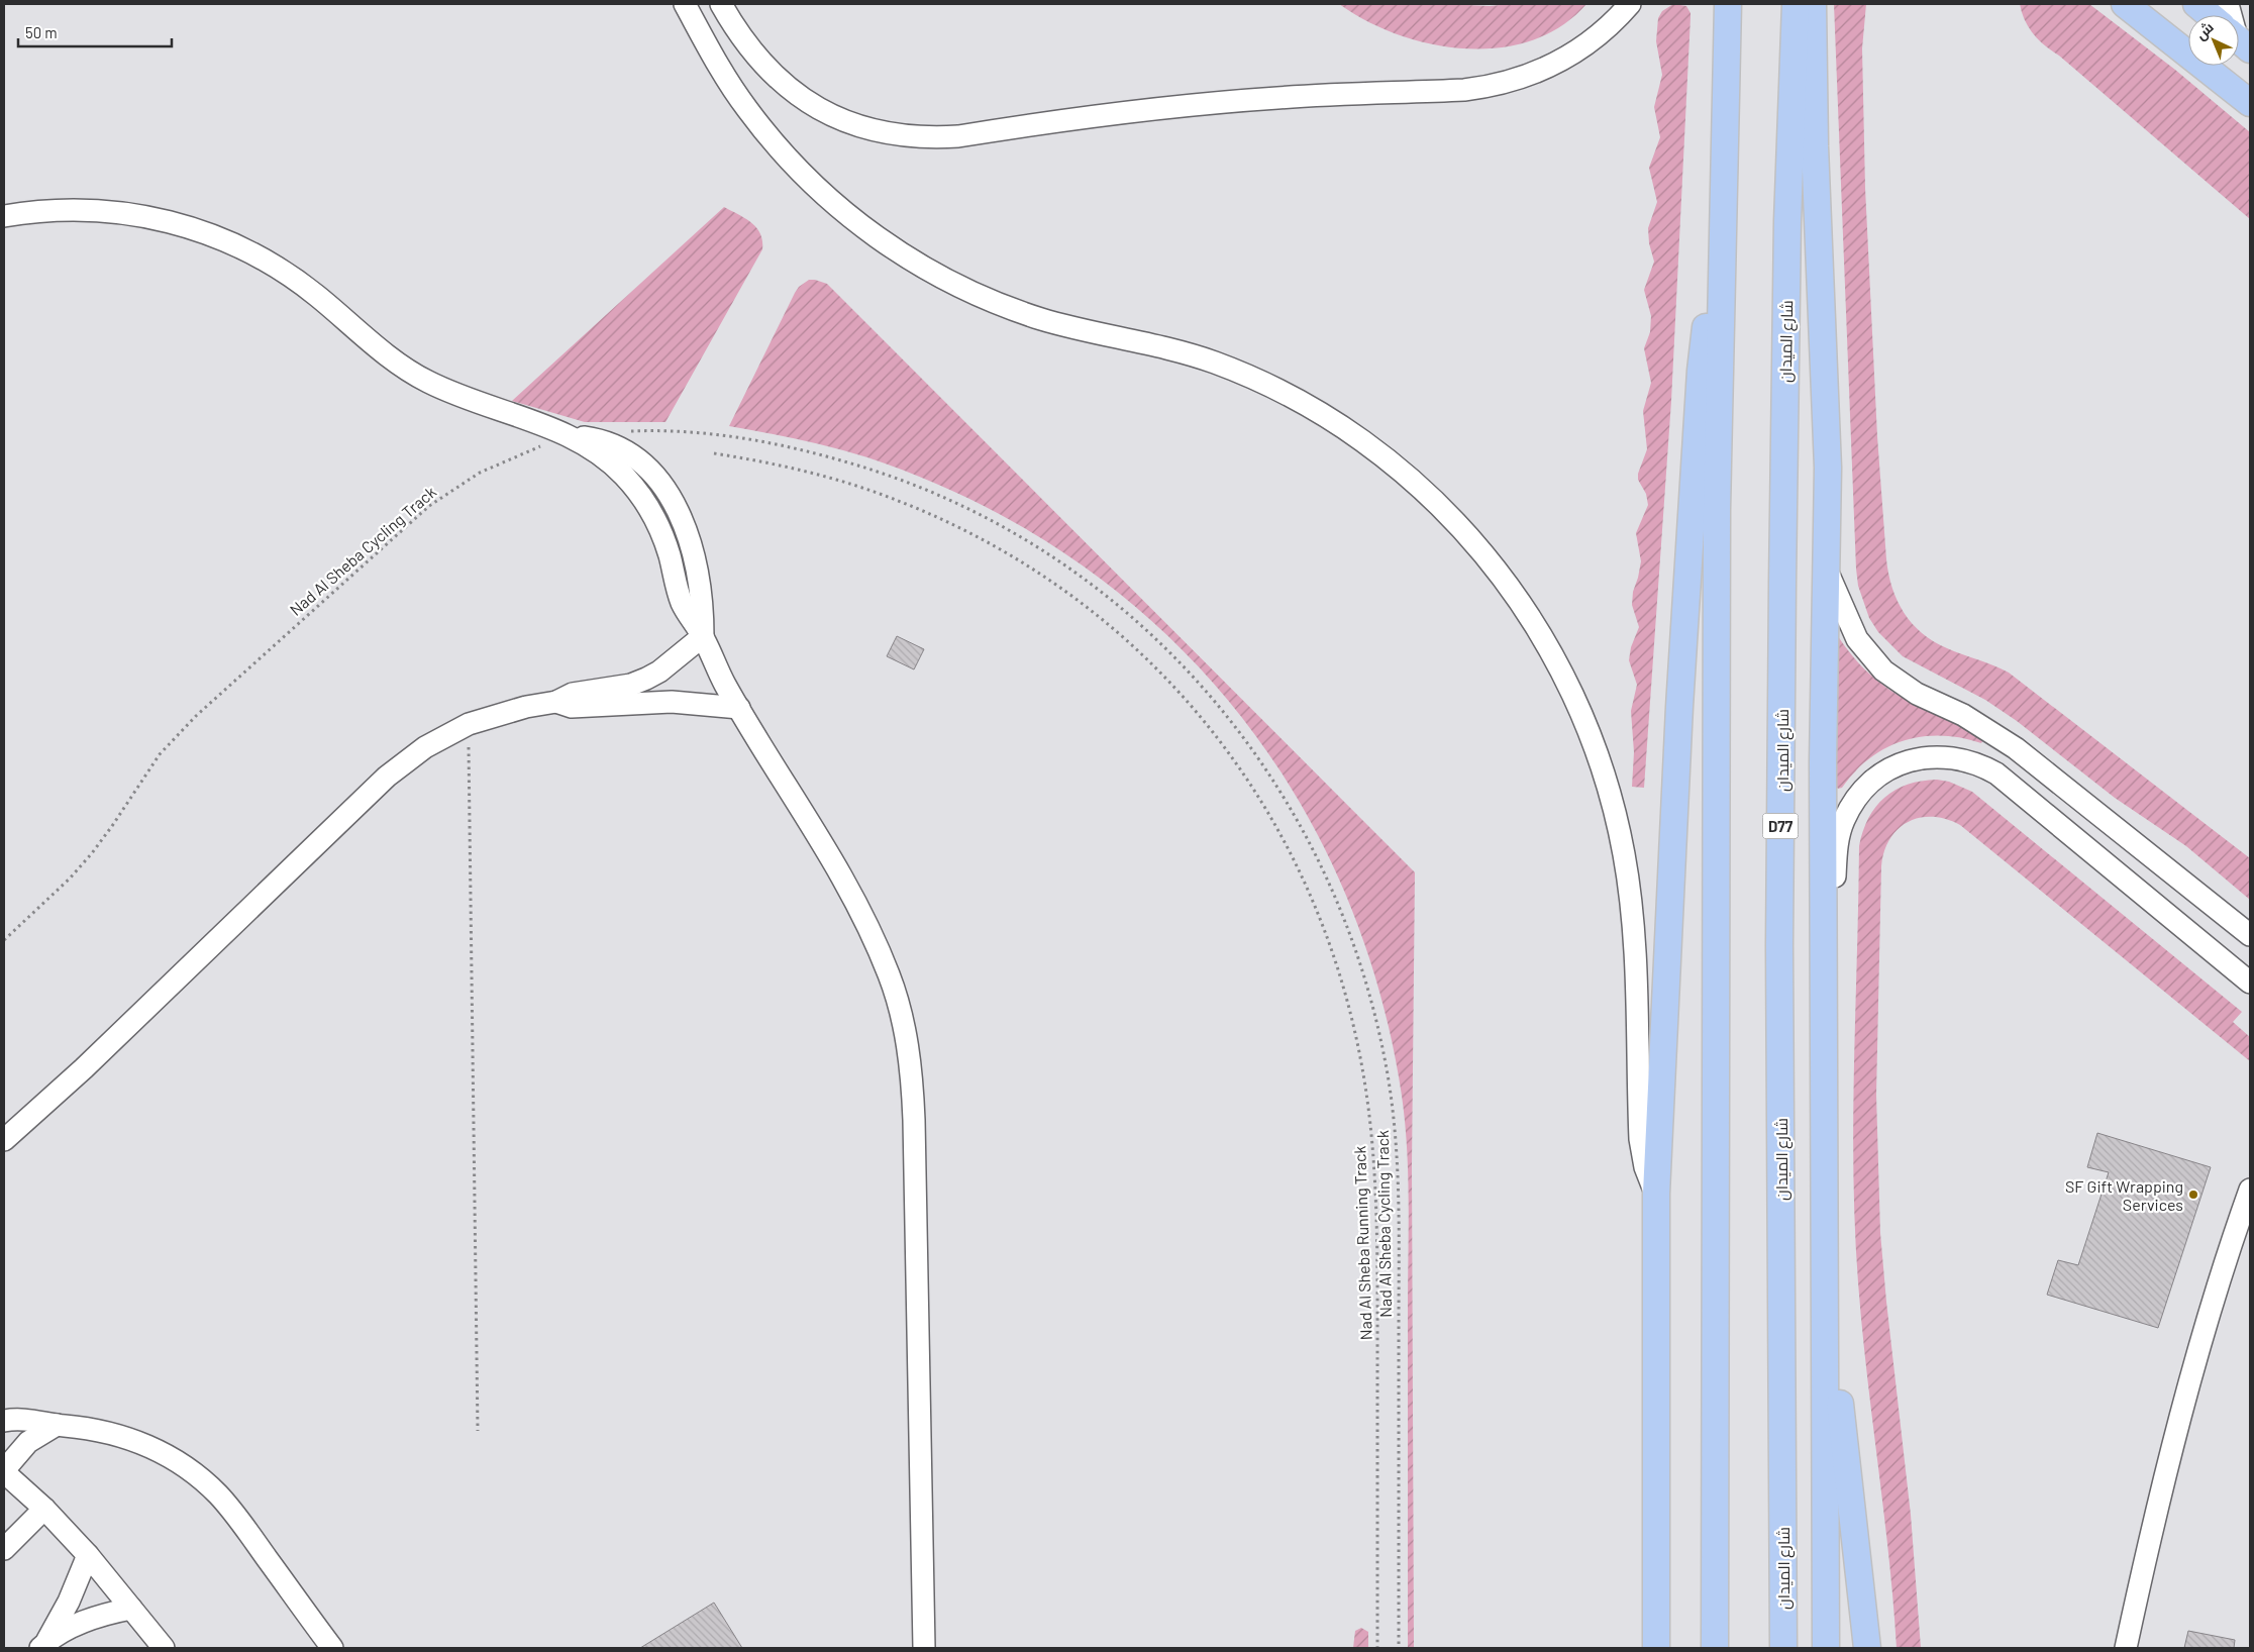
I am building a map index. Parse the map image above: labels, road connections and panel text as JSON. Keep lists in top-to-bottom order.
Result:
{
  "streets": {
    "main road": ["شارع الميدان", "D77"],
    "path": ["Nad Al Sheba Cycling Track", "Nad Al Sheba Running Track"]
  },
  "places": ["SF Gift Wrapping Services"],
  "scale_bar": "50 m",
  "north": "top left"
}
